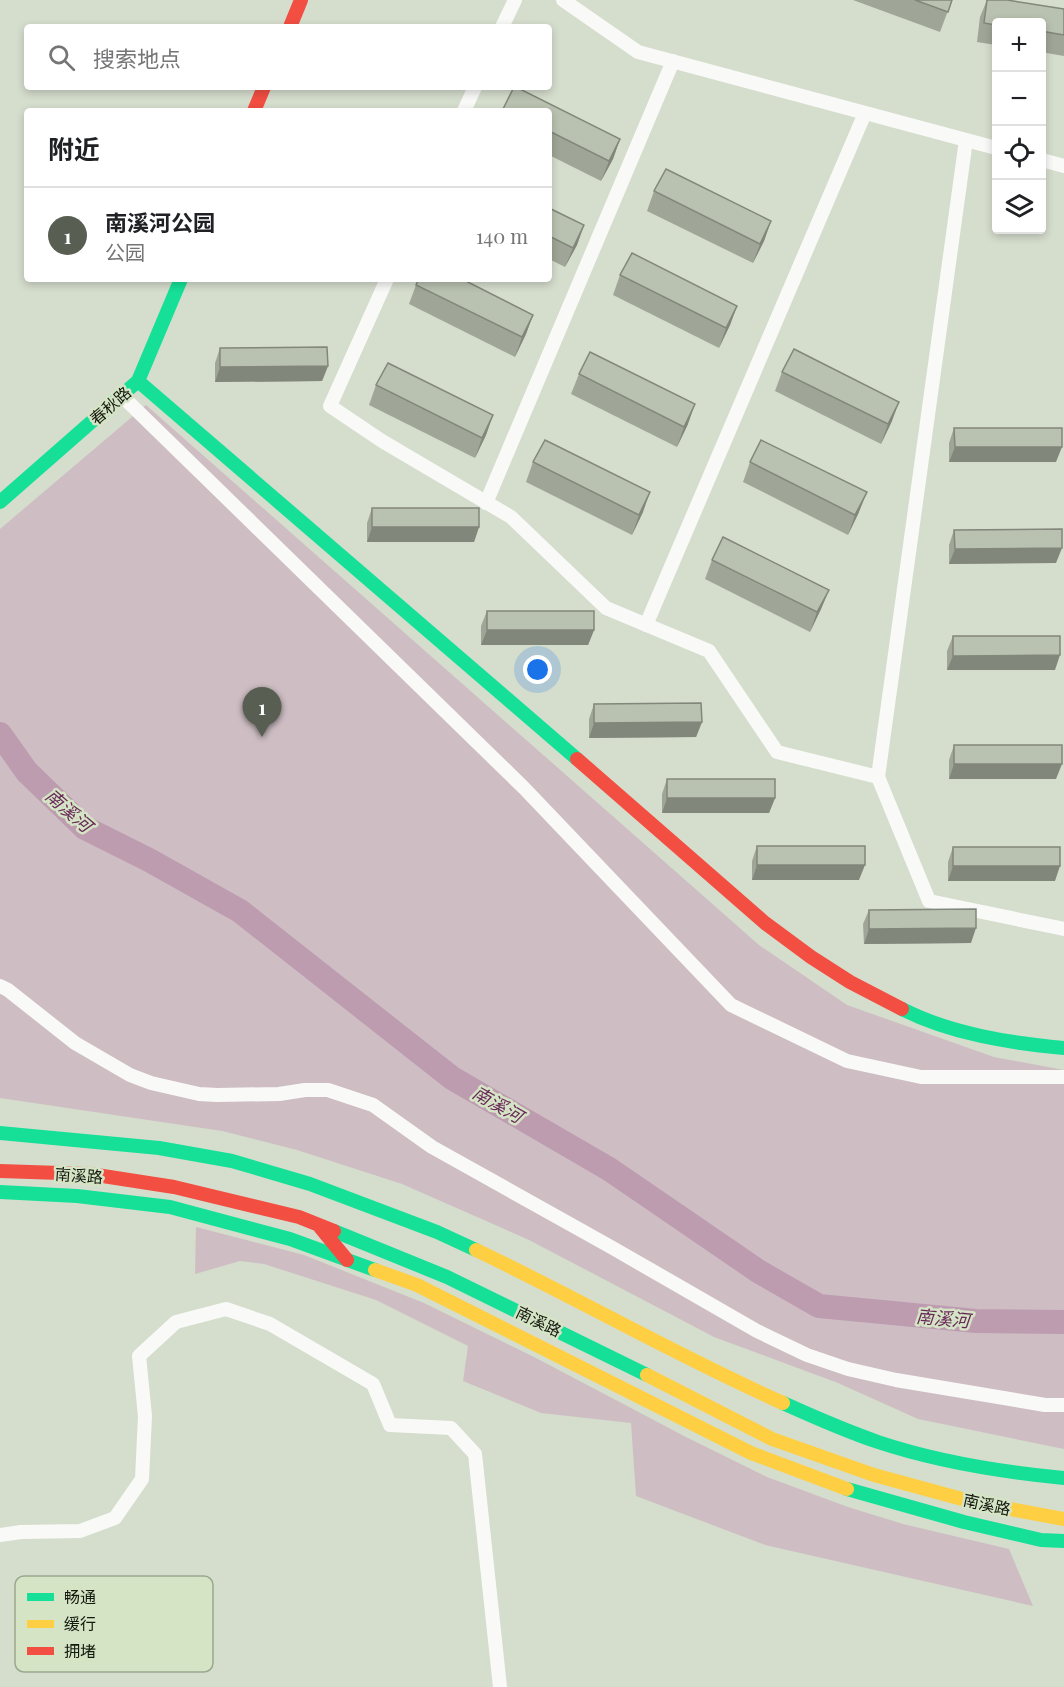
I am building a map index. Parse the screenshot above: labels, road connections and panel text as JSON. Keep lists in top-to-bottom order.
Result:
{
  "streets": {
    "main road": ["春秋路", "南溪路"]
  },
  "water": ["南溪河"],
  "legend": ["畅通", "缓行", "拥堵"],
  "page": {
    "map_buttons": ["+", "−"],
    "search": "搜索地点",
    "heading": "附近",
    "list": [
      {
        "mark": "1",
        "name": "南溪河公园",
        "note": "公园",
        "value": "140 m"
      }
    ],
    "pins": "1"
  }
}
